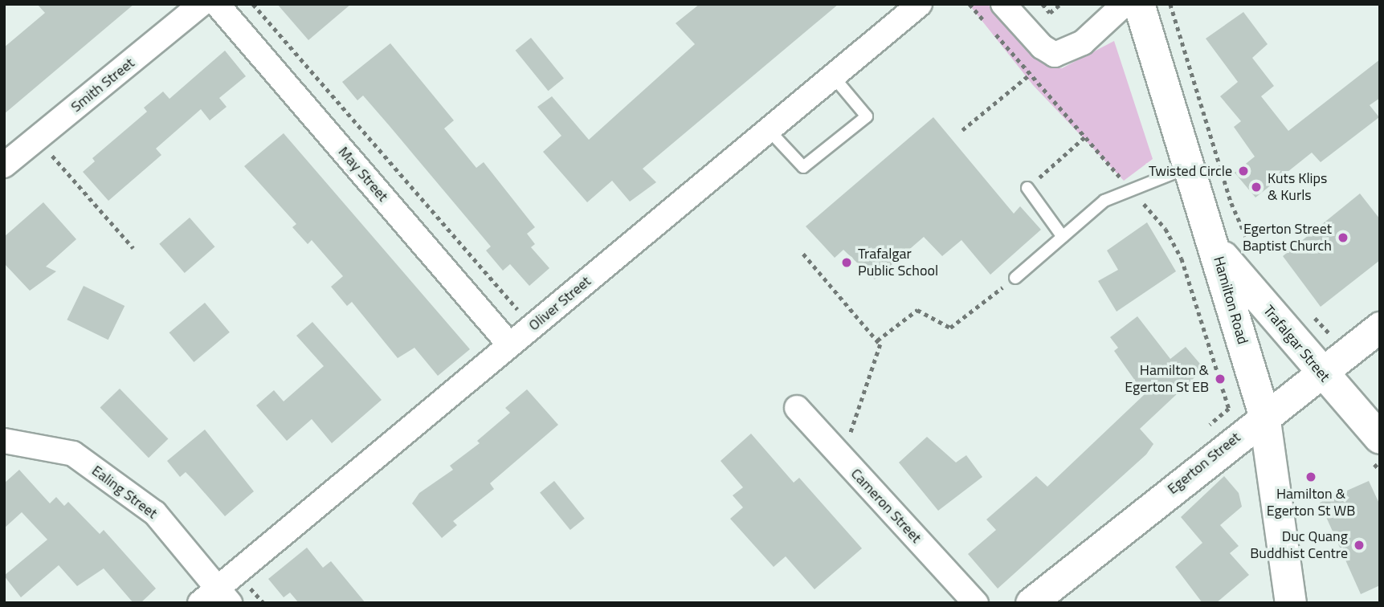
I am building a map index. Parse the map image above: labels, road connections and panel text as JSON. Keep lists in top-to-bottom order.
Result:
{
  "streets": {
    "main road": ["Hamilton Road", "Trafalgar Street"],
    "street": [
      "Smith Street",
      "May Street",
      "Oliver Street",
      "Egerton Street",
      "Ealing Street",
      "Cameron Street"
    ]
  },
  "crossings": [
    ["May Street", "Oliver Street"],
    ["Hamilton Road", "Trafalgar Street"],
    ["Hamilton Road", "Egerton Street"],
    ["Oliver Street", "Ealing Street"],
    ["Trafalgar Street", "Egerton Street"]
  ],
  "places": [
    "Twisted Circle",
    "Kuts Klips & Kurls",
    "Egerton Street Baptist Church",
    "Trafalgar Public School",
    "Hamilton & Egerton St EB",
    "Hamilton & Egerton St WB",
    "Duc Quang Buddhist Centre"
  ]
}
